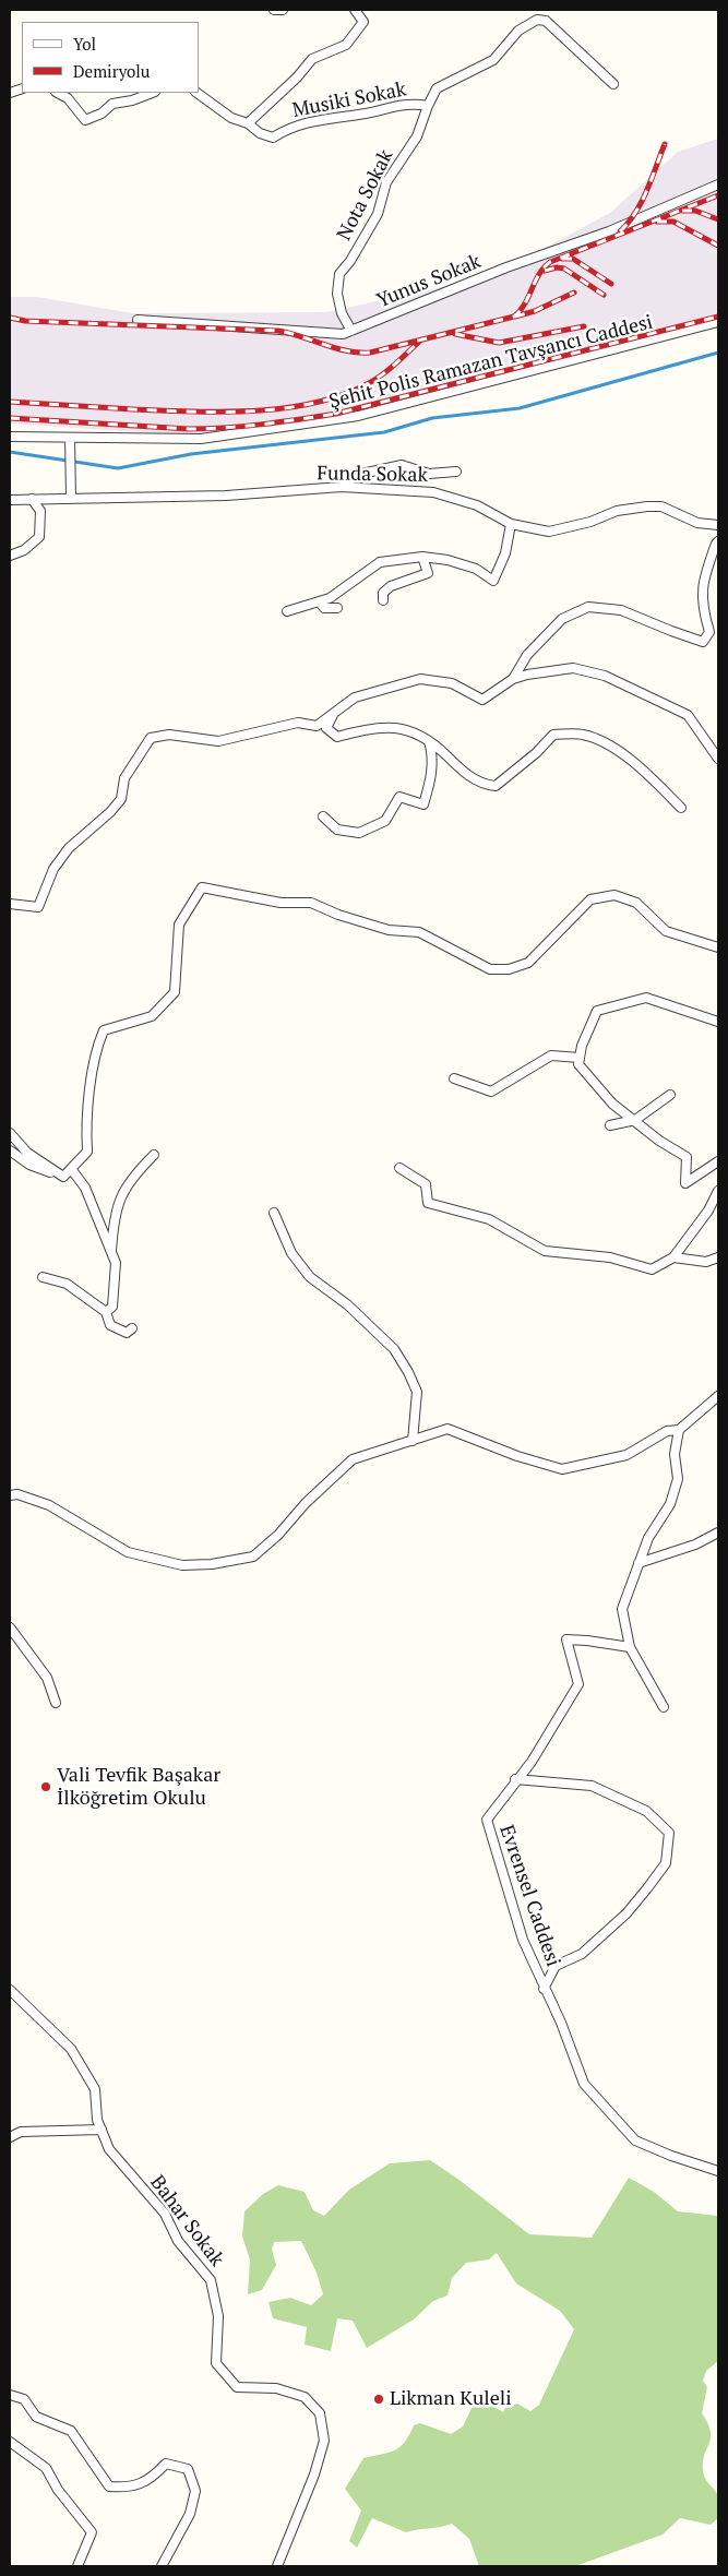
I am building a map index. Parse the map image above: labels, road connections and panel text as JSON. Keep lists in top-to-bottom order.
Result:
{
  "streets": {
    "street": [
      "Musiki Sokak",
      "Nota Sokak",
      "Yunus Sokak",
      "Şehit Polis Ramazan Tavşancı Caddesi",
      "Funda Sokak",
      "Evrensel Caddesi",
      "Bahar Sokak"
    ]
  },
  "crossings": [
    ["Musiki Sokak", "Nota Sokak"],
    ["Nota Sokak", "Yunus Sokak"]
  ],
  "places": ["Vali Tevfik Başakar İlköğretim Okulu", "Likman Kuleli"],
  "legend": ["Yol", "Demiryolu"]
}
